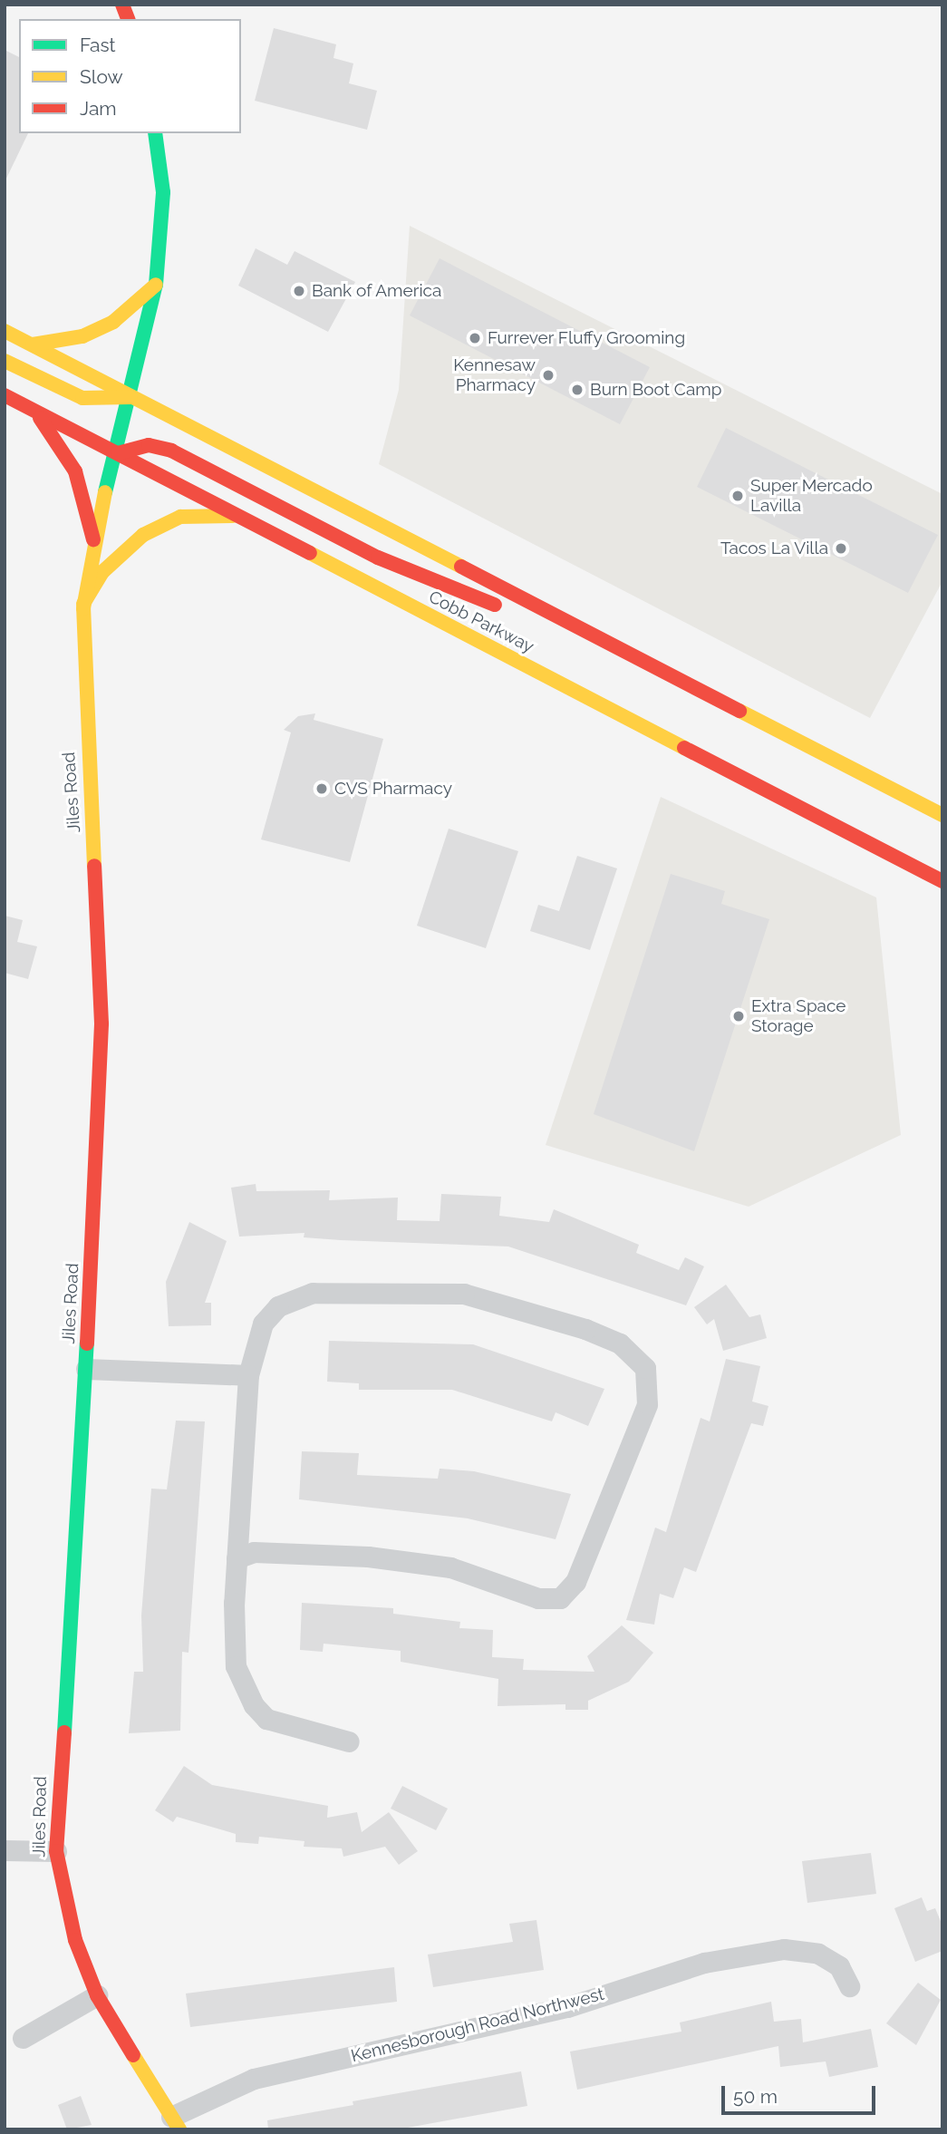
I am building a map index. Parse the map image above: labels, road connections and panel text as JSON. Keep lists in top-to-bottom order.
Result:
{
  "streets": {
    "main road": ["Cobb Parkway", "Jiles Road"],
    "street": ["Kennesborough Road Northwest"]
  },
  "crossings": [
    ["Cobb Parkway", "Jiles Road"],
    ["Jiles Road", "Kennesborough Road Northwest"]
  ],
  "places": [
    "Bank of America",
    "Furrever Fluffy Grooming",
    "Kennesaw Pharmacy",
    "Burn Boot Camp",
    "Super Mercado Lavilla",
    "Tacos La Villa",
    "CVS Pharmacy",
    "Extra Space Storage"
  ],
  "legend": ["Fast", "Slow", "Jam"],
  "scale_bar": "50 m"
}
